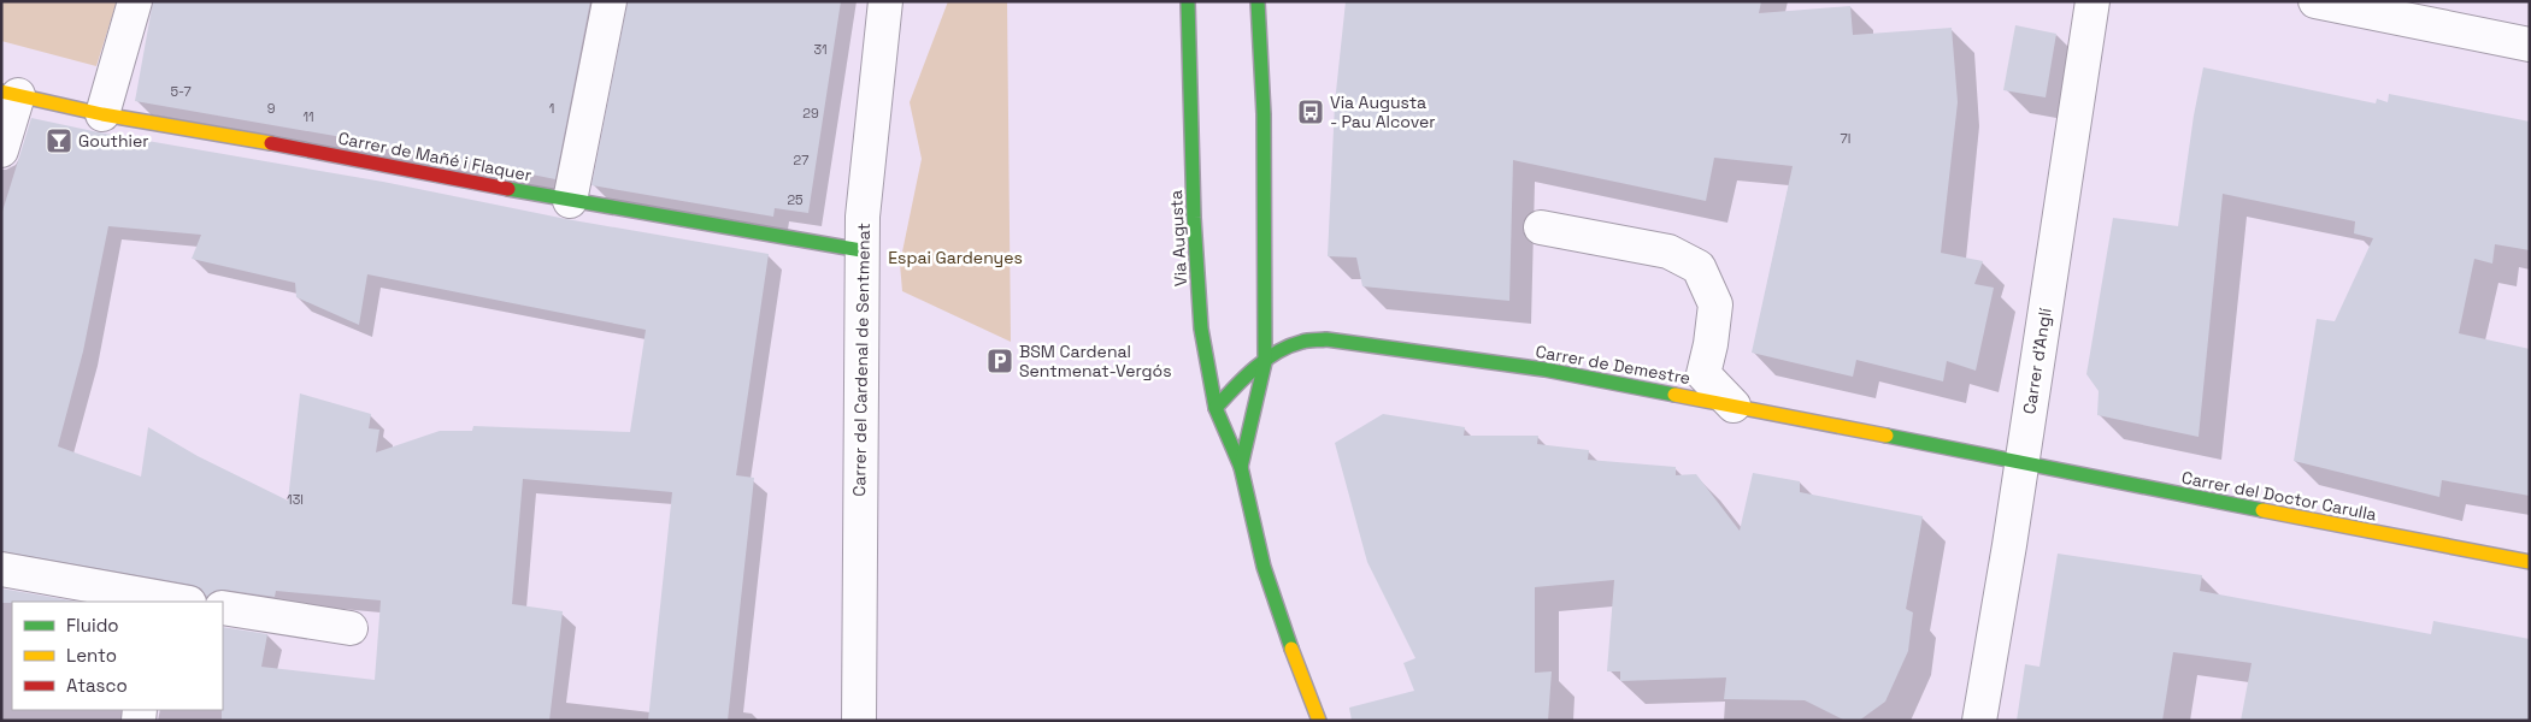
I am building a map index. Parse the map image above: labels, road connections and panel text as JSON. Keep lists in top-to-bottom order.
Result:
{
  "streets": {
    "street": [
      "Carrer de Mañé i Flaquer",
      "Via Augusta",
      "Carrer del Cardenal de Sentmenat",
      "Carrer d'Anglí",
      "Carrer de Demestre",
      "Carrer del Doctor Carulla"
    ]
  },
  "crossings": [
    ["Carrer de Mañé i Flaquer", "Carrer del Cardenal de Sentmenat"],
    ["Via Augusta", "Carrer de Demestre"],
    ["Carrer d'Anglí", "Carrer de Demestre"],
    ["Carrer d'Anglí", "Carrer del Doctor Carulla"],
    ["Carrer de Demestre", "Carrer del Doctor Carulla"]
  ],
  "parks": ["Espai Gardenyes"],
  "places": {
    "bus stop": ["Via Augusta - Pau Alcover"],
    "bar": ["Gouthier"],
    "parking": ["BSM Cardenal Sentmenat-Vergós"]
  },
  "house_numbers": [
    "31",
    "5-7",
    "9",
    "1",
    "29",
    "11",
    "7I",
    "27",
    "25",
    "13I"
  ],
  "legend": ["Fluido", "Lento", "Atasco"]
}
